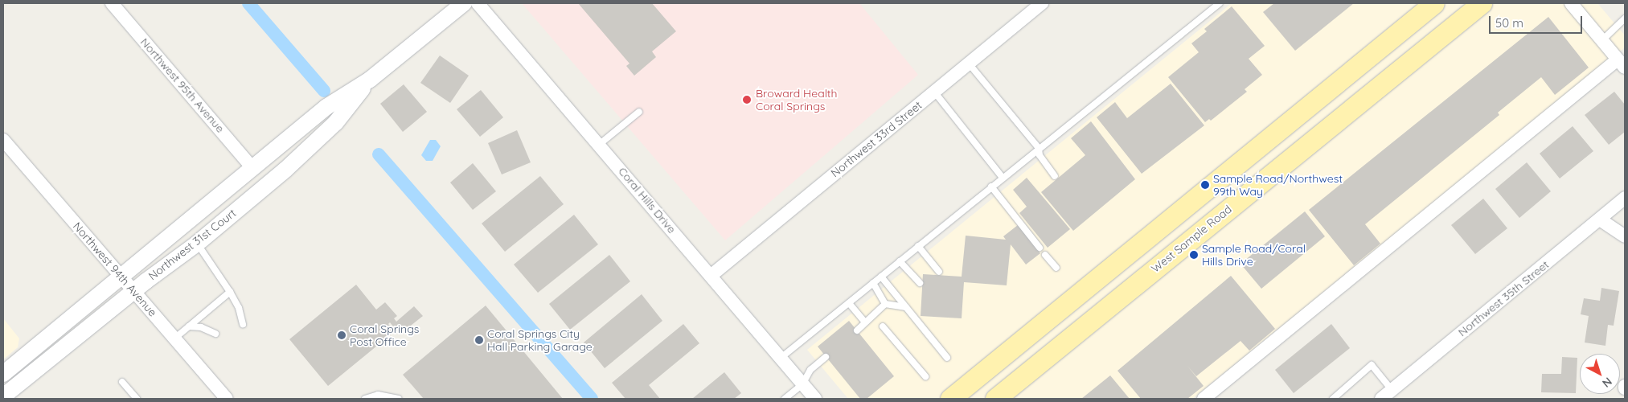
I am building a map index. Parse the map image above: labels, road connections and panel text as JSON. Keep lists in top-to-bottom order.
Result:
{
  "streets": {
    "main road": ["West Sample Road"],
    "street": [
      "Northwest 95th Avenue",
      "Northwest 33rd Street",
      "Coral Hills Drive",
      "Northwest 31st Court",
      "Northwest 94th Avenue",
      "Northwest 35th Street"
    ]
  },
  "crossings": [
    ["Northwest 95th Avenue", "Northwest 31st Court"],
    ["Northwest 33rd Street", "Coral Hills Drive"],
    ["Northwest 31st Court", "Northwest 94th Avenue"]
  ],
  "places": [
    "Broward Health Coral Springs",
    "Sample Road/Northwest 99th Way",
    "Sample Road/Coral Hills Drive",
    "Coral Springs Post Office",
    "Coral Springs City Hall Parking Garage"
  ],
  "scale_bar": "50 m",
  "north": "bottom right"
}
